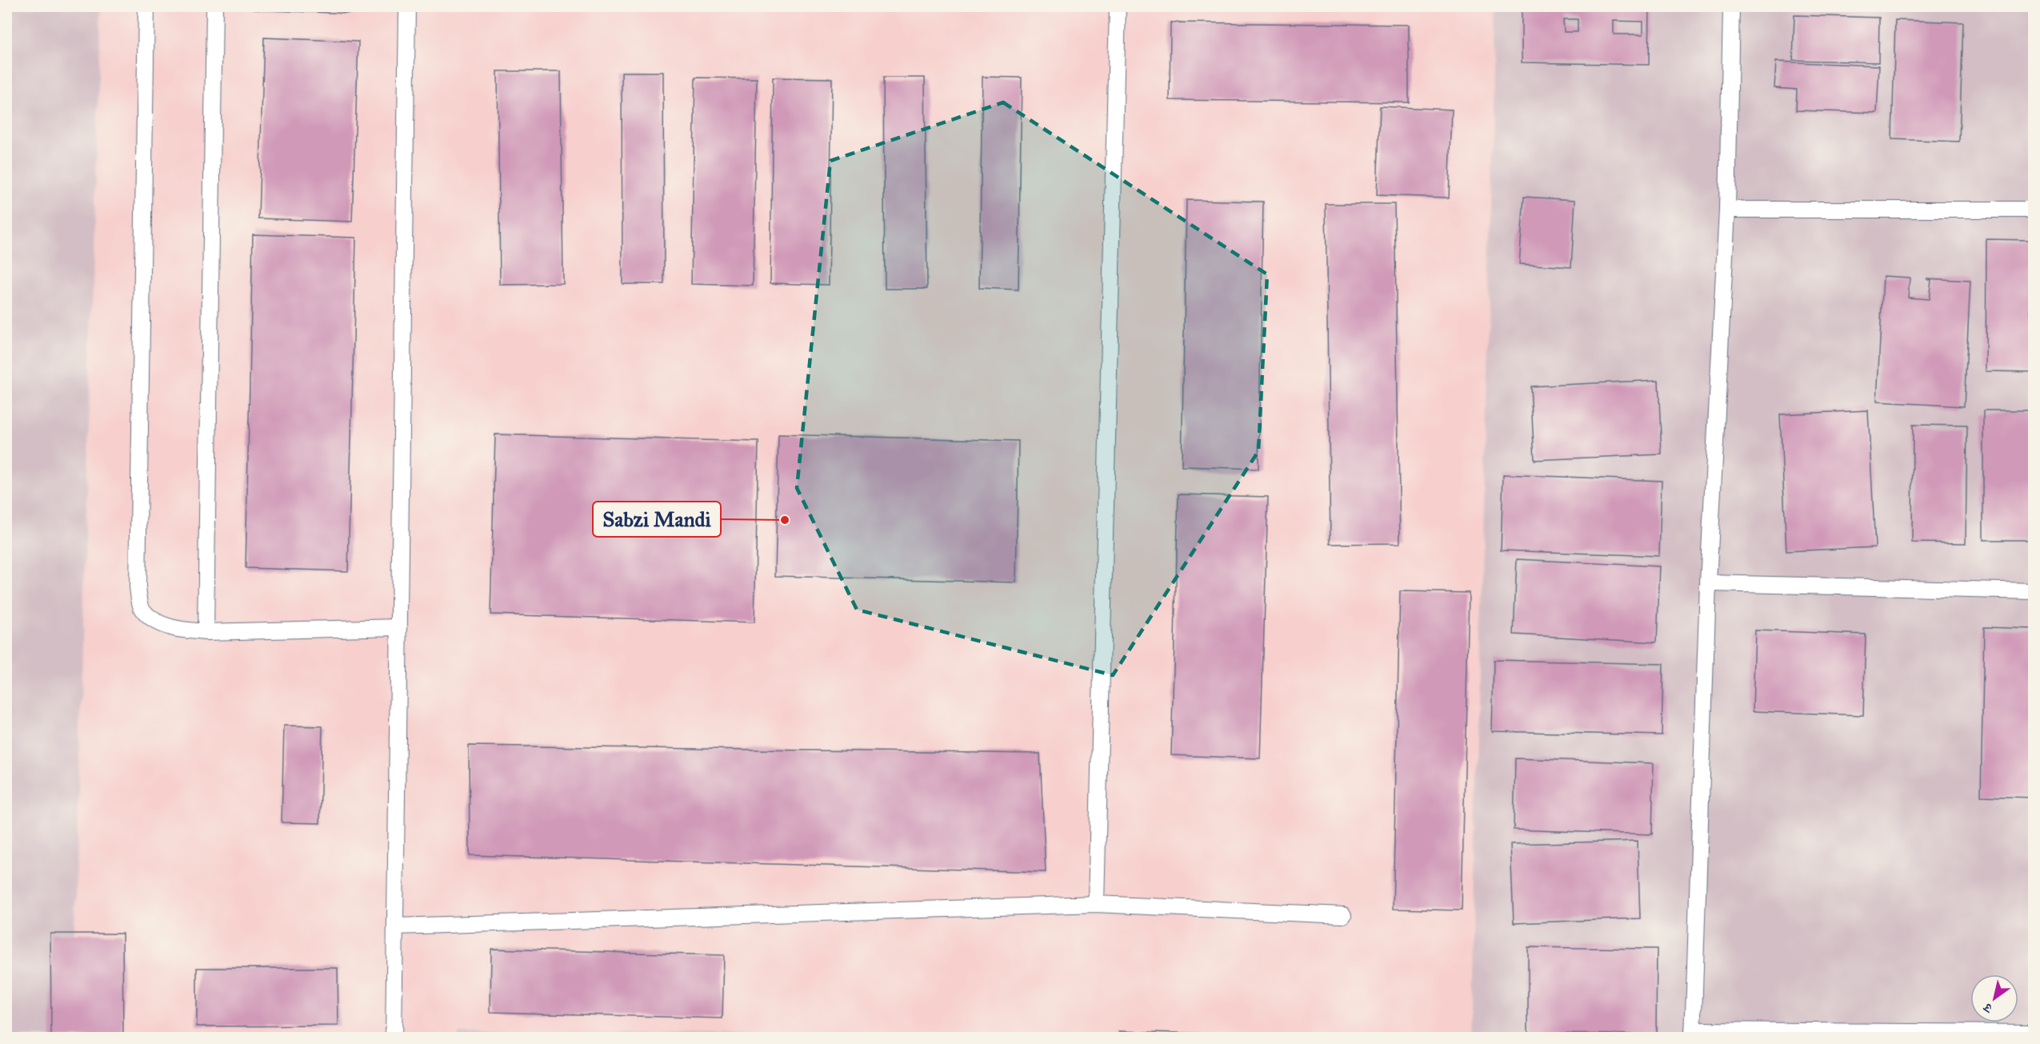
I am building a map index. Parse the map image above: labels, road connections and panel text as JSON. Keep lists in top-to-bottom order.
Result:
{
  "places": ["Sabzi Mandi"],
  "north": "bottom left"
}
